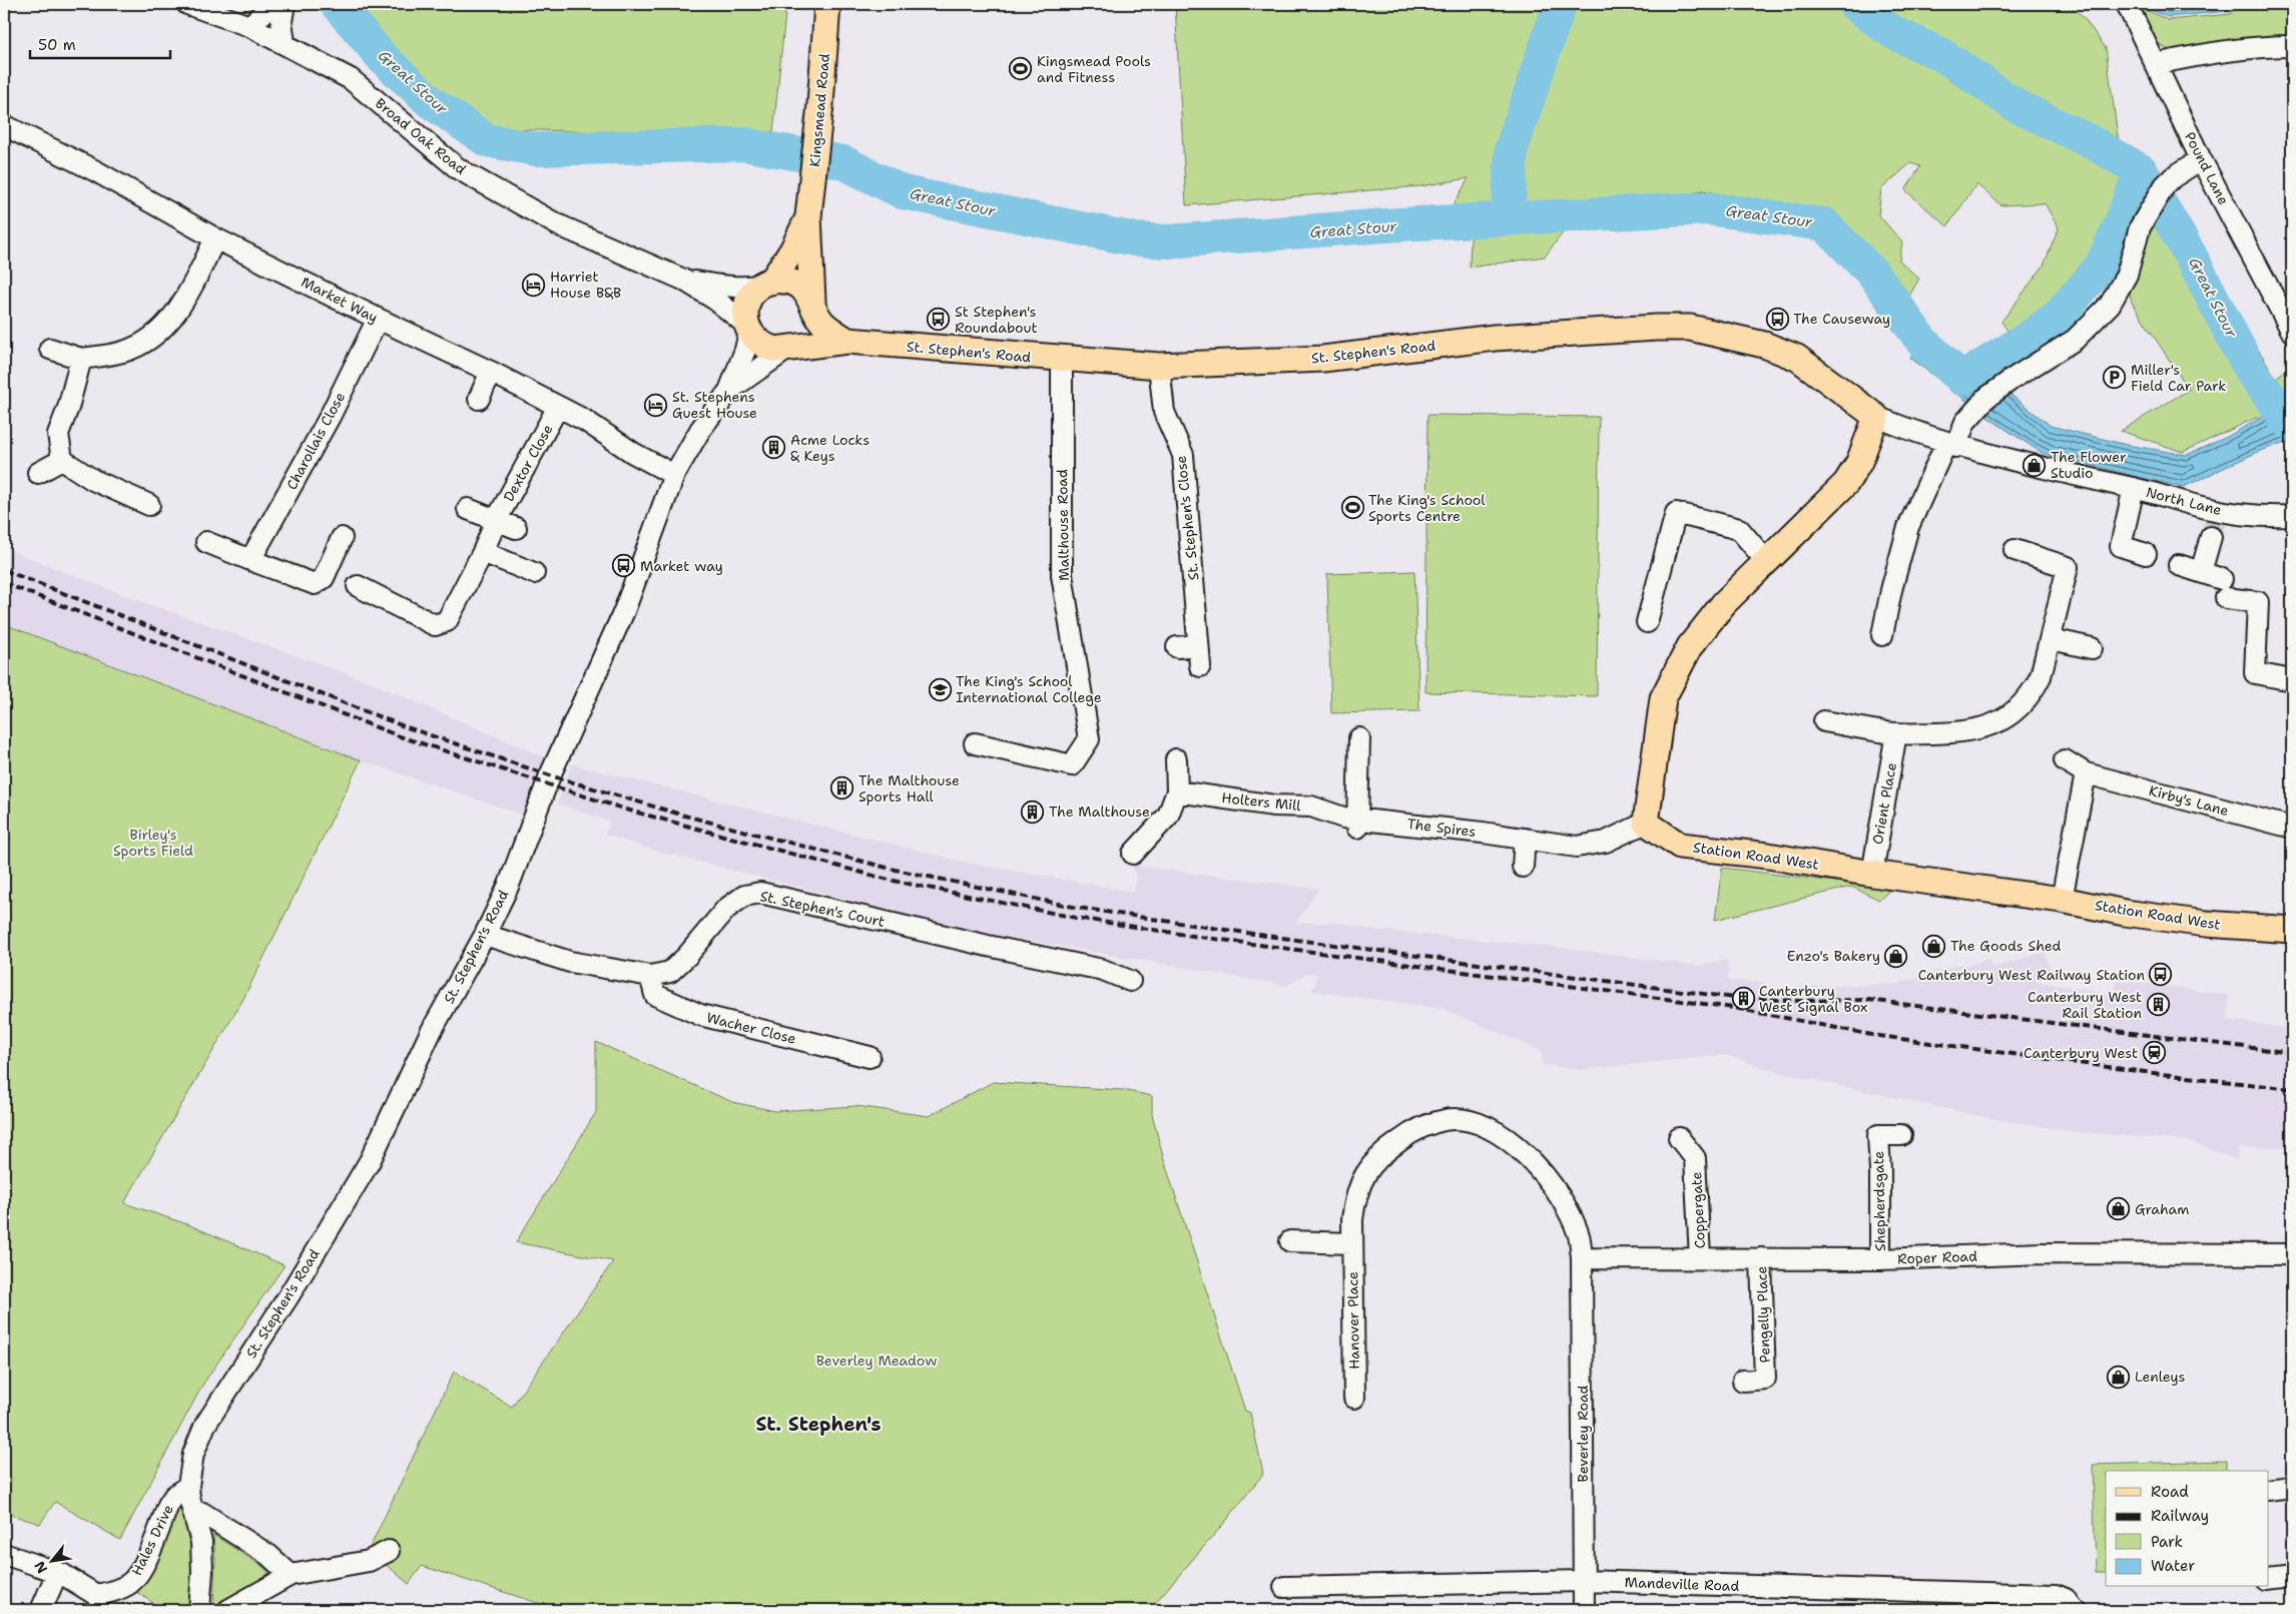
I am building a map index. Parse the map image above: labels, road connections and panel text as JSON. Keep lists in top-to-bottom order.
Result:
{
  "streets": {
    "main road": ["Kingsmead Road", "St. Stephen's Road", "Station Road West"],
    "street": [
      "Broad Oak Road",
      "Pound Lane",
      "Market Way",
      "Charollais Close",
      "Dextor Close",
      "North Lane",
      "St. Stephen's Close",
      "Malthouse Road",
      "Kirby's Lane",
      "Holters Mill",
      "Orient Place",
      "The Spires",
      "St. Stephen's Court",
      "Wacher Close",
      "Shepherdsgate",
      "Coppergate",
      "Roper Road",
      "Pengelly Place",
      "Hanover Place",
      "Beverley Road",
      "Hales Drive",
      "Mandeville Road"
    ]
  },
  "crossings": [
    ["Kingsmead Road", "Broad Oak Road"],
    ["Kingsmead Road", "St. Stephen's Road"],
    ["Broad Oak Road", "St. Stephen's Road"],
    ["Market Way", "St. Stephen's Road"],
    ["Market Way", "Charollais Close"],
    ["Market Way", "Dextor Close"],
    ["St. Stephen's Road", "North Lane"],
    ["St. Stephen's Road", "St. Stephen's Close"],
    ["St. Stephen's Road", "Malthouse Road"],
    ["St. Stephen's Road", "St. Stephen's Court"],
    ["St. Stephen's Road", "Hales Drive"],
    ["Holters Mill", "The Spires"],
    ["Orient Place", "Station Road West"],
    ["The Spires", "Station Road West"],
    ["St. Stephen's Court", "Wacher Close"],
    ["Shepherdsgate", "Roper Road"],
    ["Coppergate", "Roper Road"],
    ["Roper Road", "Pengelly Place"],
    ["Roper Road", "Hanover Place"],
    ["Roper Road", "Beverley Road"],
    ["Hanover Place", "Beverley Road"],
    ["Beverley Road", "Mandeville Road"]
  ],
  "districts": ["St. Stephen's"],
  "water": ["Great Stour"],
  "parks": ["Birley's Sports Field", "Beverley Meadow"],
  "places": {
    "sports": ["Kingsmead Pools and Fitness", "The King's School Sports Centre"],
    "hotel": ["Harriet House B&B", "St. Stephens Guest House"],
    "bus stop": [
      "The Causeway",
      "St Stephen's Roundabout",
      "Market way",
      "Canterbury West Railway Station"
    ],
    "parking": ["Miller's Field Car Park"],
    "building": [
      "Acme Locks & Keys",
      "The Malthouse Sports Hall",
      "The Malthouse",
      "Canterbury West Signal Box",
      "Canterbury West Rail Station"
    ],
    "shop": [
      "The Flower Studio",
      "The Goods Shed",
      "Enzo's Bakery",
      "Graham",
      "Lenleys"
    ],
    "school or university": ["The King's School International College"],
    "station": ["Canterbury West"]
  },
  "legend": [
    "Road",
    "Railway",
    "Park",
    "Water"
  ],
  "scale_bar": "50 m",
  "north": "bottom left"
}
